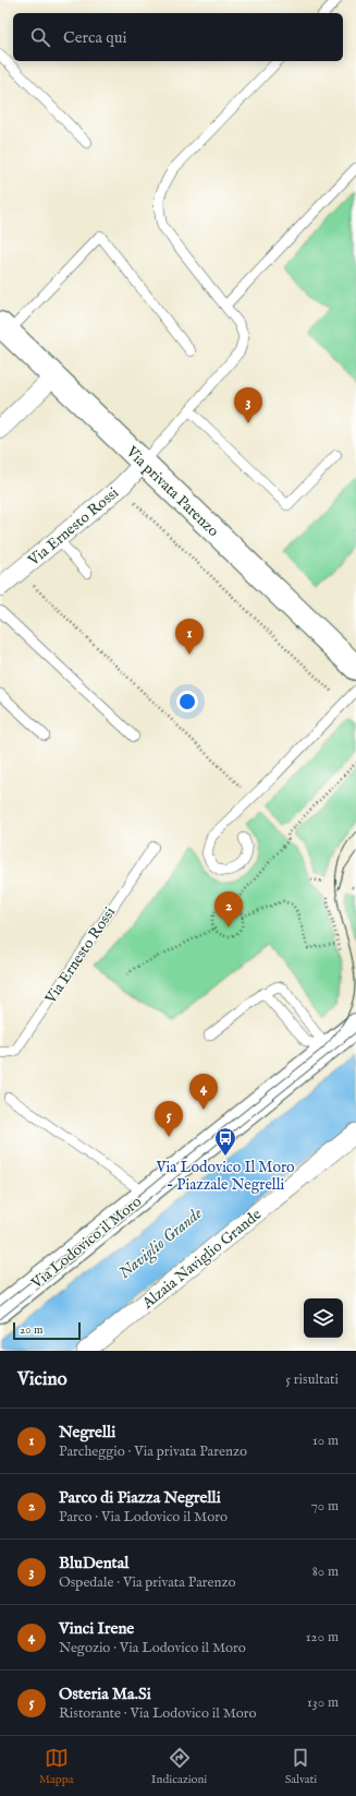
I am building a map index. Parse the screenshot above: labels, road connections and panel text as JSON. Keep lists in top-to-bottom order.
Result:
{
  "streets": {
    "street": [
      "Via privata Parenzo",
      "Via Ernesto Rossi",
      "Via Lodovico il Moro",
      "Alzaia Naviglio Grande"
    ]
  },
  "crossings": [
    ["Via privata Parenzo", "Via Ernesto Rossi"]
  ],
  "water": ["Naviglio Grande"],
  "places": {
    "bus stop": ["Via Lodovico Il Moro - Piazzale Negrelli"]
  },
  "scale_bar": "20 m",
  "page": {
    "search": "Cerca qui",
    "pins": [
      "3",
      "1",
      "2",
      "4",
      "5"
    ],
    "scale": "20 m",
    "heading": ["Vicino", "5 risultati"],
    "list": [
      {
        "mark": "1",
        "name": "Negrelli",
        "note": "Parcheggio · Via privata Parenzo",
        "value": "10 m"
      },
      {
        "mark": "2",
        "name": "Parco di Piazza Negrelli",
        "note": "Parco · Via Lodovico il Moro",
        "value": "70 m"
      },
      {
        "mark": "3",
        "name": "BluDental",
        "note": "Ospedale · Via privata Parenzo",
        "value": "80 m"
      },
      {
        "mark": "4",
        "name": "Vinci Irene",
        "note": "Negozio · Via Lodovico il Moro",
        "value": "120 m"
      },
      {
        "mark": "5",
        "name": "Osteria Ma.Si",
        "note": "Ristorante · Via Lodovico il Moro",
        "value": "130 m"
      }
    ],
    "nav": ["Mappa", "Indicazioni", "Salvati"]
  }
}
